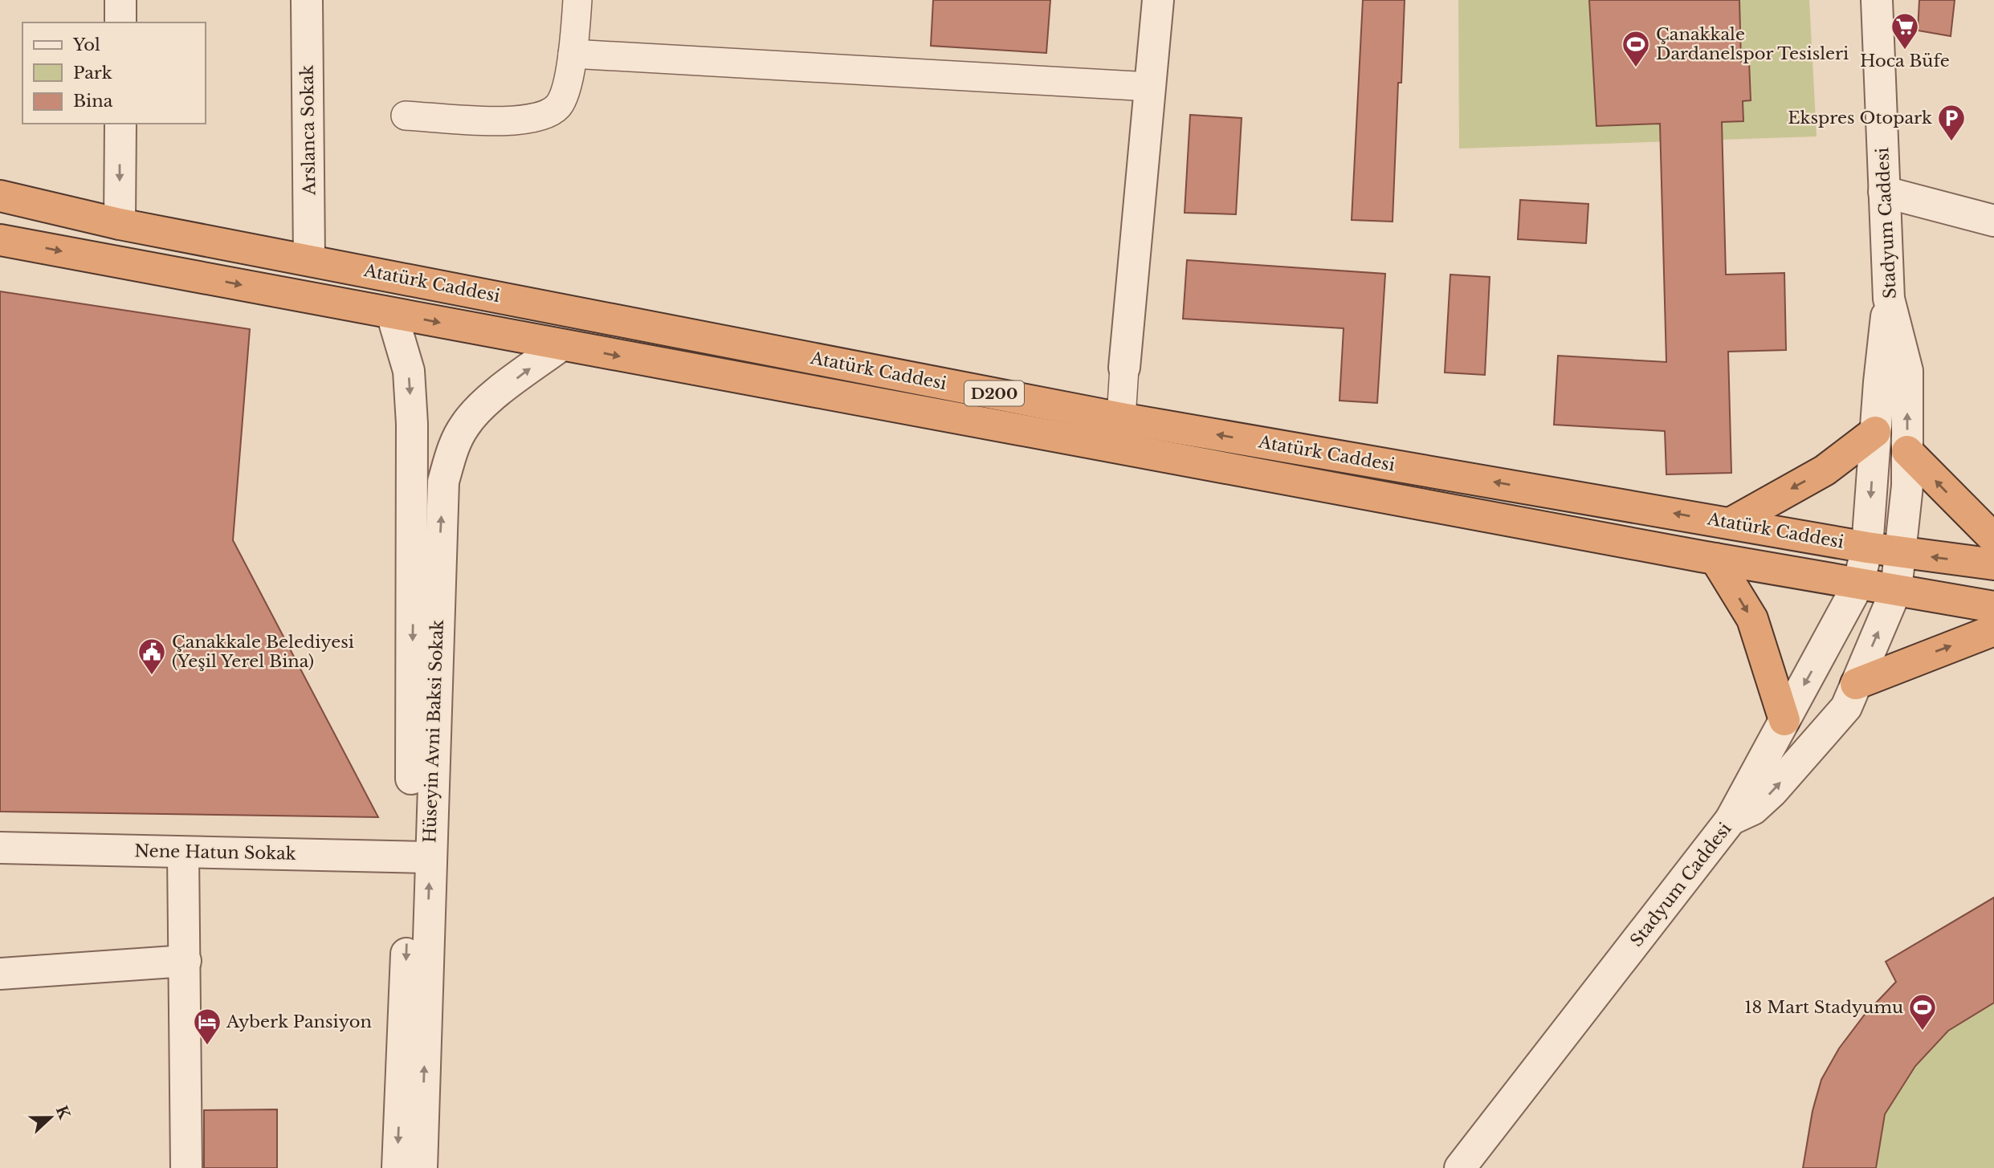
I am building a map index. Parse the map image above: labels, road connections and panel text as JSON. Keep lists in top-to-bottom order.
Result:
{
  "streets": {
    "highway": ["Atatürk Caddesi", "D200"],
    "street": [
      "Arslanca Sokak",
      "Stadyum Caddesi",
      "Hüseyin Avni Baksi Sokak",
      "Nene Hatun Sokak"
    ]
  },
  "crossings": [
    ["Arslanca Sokak", "Atatürk Caddesi"],
    ["Stadyum Caddesi", "Atatürk Caddesi"],
    ["Atatürk Caddesi", "Hüseyin Avni Baksi Sokak"],
    ["Hüseyin Avni Baksi Sokak", "Nene Hatun Sokak"]
  ],
  "places": {
    "supermarket": ["Hoca Büfe"],
    "sports": ["Çanakkale Dardanelspor Tesisleri", "18 Mart Stadyumu"],
    "parking": ["Ekspres Otopark"],
    "public building": ["Çanakkale Belediyesi (Yeşil Yerel Bina)"],
    "hotel": ["Ayberk Pansiyon"]
  },
  "legend": ["Yol", "Park", "Bina"],
  "north": "right"
}
